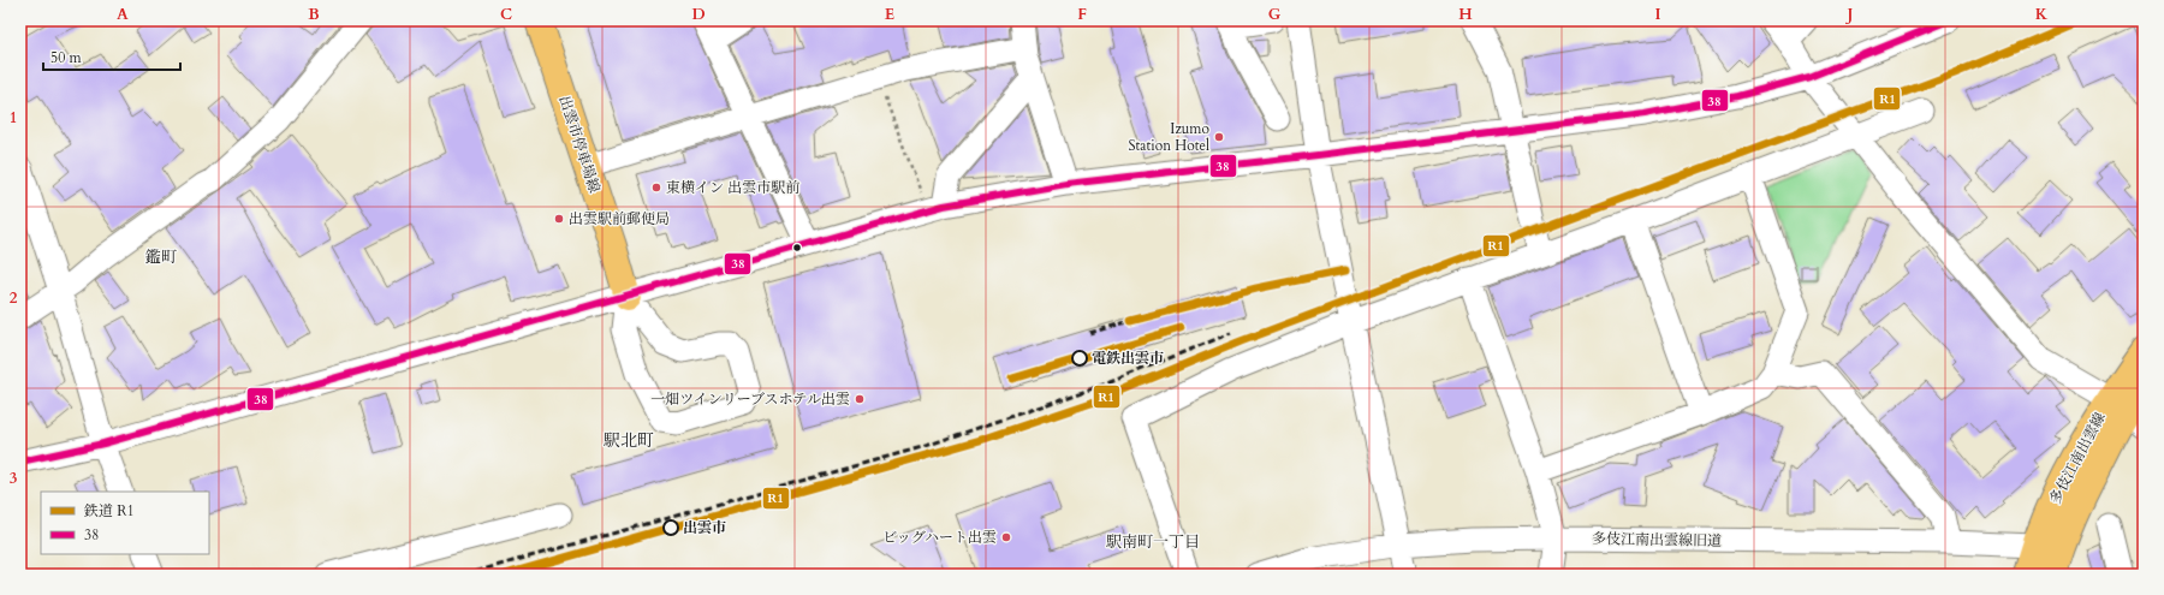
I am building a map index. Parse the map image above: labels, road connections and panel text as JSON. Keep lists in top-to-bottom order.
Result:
{
  "streets": {
    "main road": ["出雲市停車場線", "多伎江南出雲線"],
    "street": ["多伎江南出雲線旧道"]
  },
  "crossings": [
    ["多伎江南出雲線", "多伎江南出雲線旧道"]
  ],
  "districts": ["鑑町", "駅北町", "駅南町一丁目"],
  "places": [
    "Izumo Station Hotel",
    "東横イン 出雲市駅前",
    "出雲駅前郵便局",
    "電鉄出雲市",
    "一畑ツインリーブスホテル出雲",
    "出雲市",
    "ビッグハート出雲"
  ],
  "lines": ["rail line R1", "transit line 38"],
  "legend": ["鉄道 R1", "38"],
  "scale_bar": "50 m",
  "grid": {
    "columns": [
      "A",
      "B",
      "C",
      "D",
      "E",
      "F",
      "G",
      "H",
      "I",
      "J",
      "K"
    ],
    "rows": ["1", "2", "3"]
  }
}
